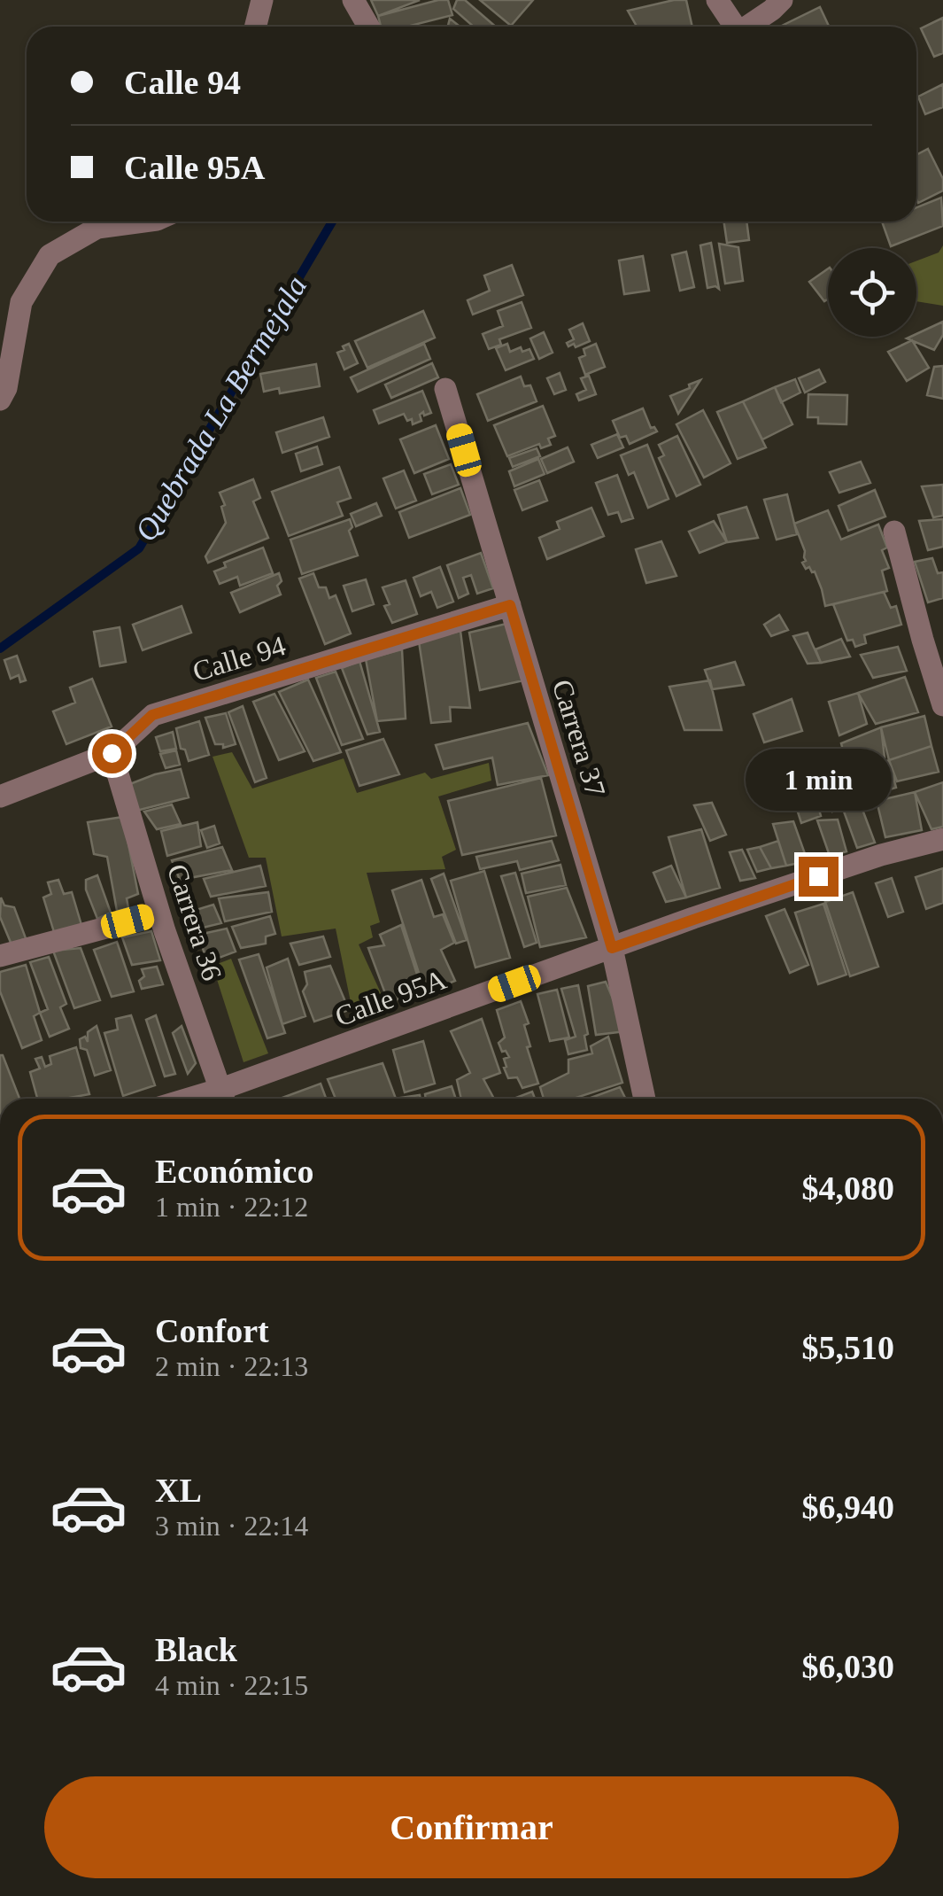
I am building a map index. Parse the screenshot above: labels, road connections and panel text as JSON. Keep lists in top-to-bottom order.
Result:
{
  "streets": {
    "street": [
      "Calle 94",
      "Carrera 37",
      "Carrera 36",
      "Calle 95A"
    ]
  },
  "crossings": [
    ["Calle 94", "Carrera 37"],
    ["Calle 94", "Carrera 36"],
    ["Carrera 37", "Calle 95A"],
    ["Carrera 36", "Calle 95A"]
  ],
  "water": ["Quebrada La Bermejala"],
  "page": {
    "banner": ["Calle 94", "Calle 95A"],
    "bubble": "1 min",
    "list": [
      {
        "name": "Económico",
        "note": "1 min · 22:12",
        "value": "$4,080"
      },
      {
        "name": "Confort",
        "note": "2 min · 22:13",
        "value": "$5,510"
      },
      {
        "name": "XL",
        "note": "3 min · 22:14",
        "value": "$6,940"
      },
      {
        "name": "Black",
        "note": "4 min · 22:15",
        "value": "$6,030"
      }
    ],
    "buttons": "Confirmar"
  }
}
